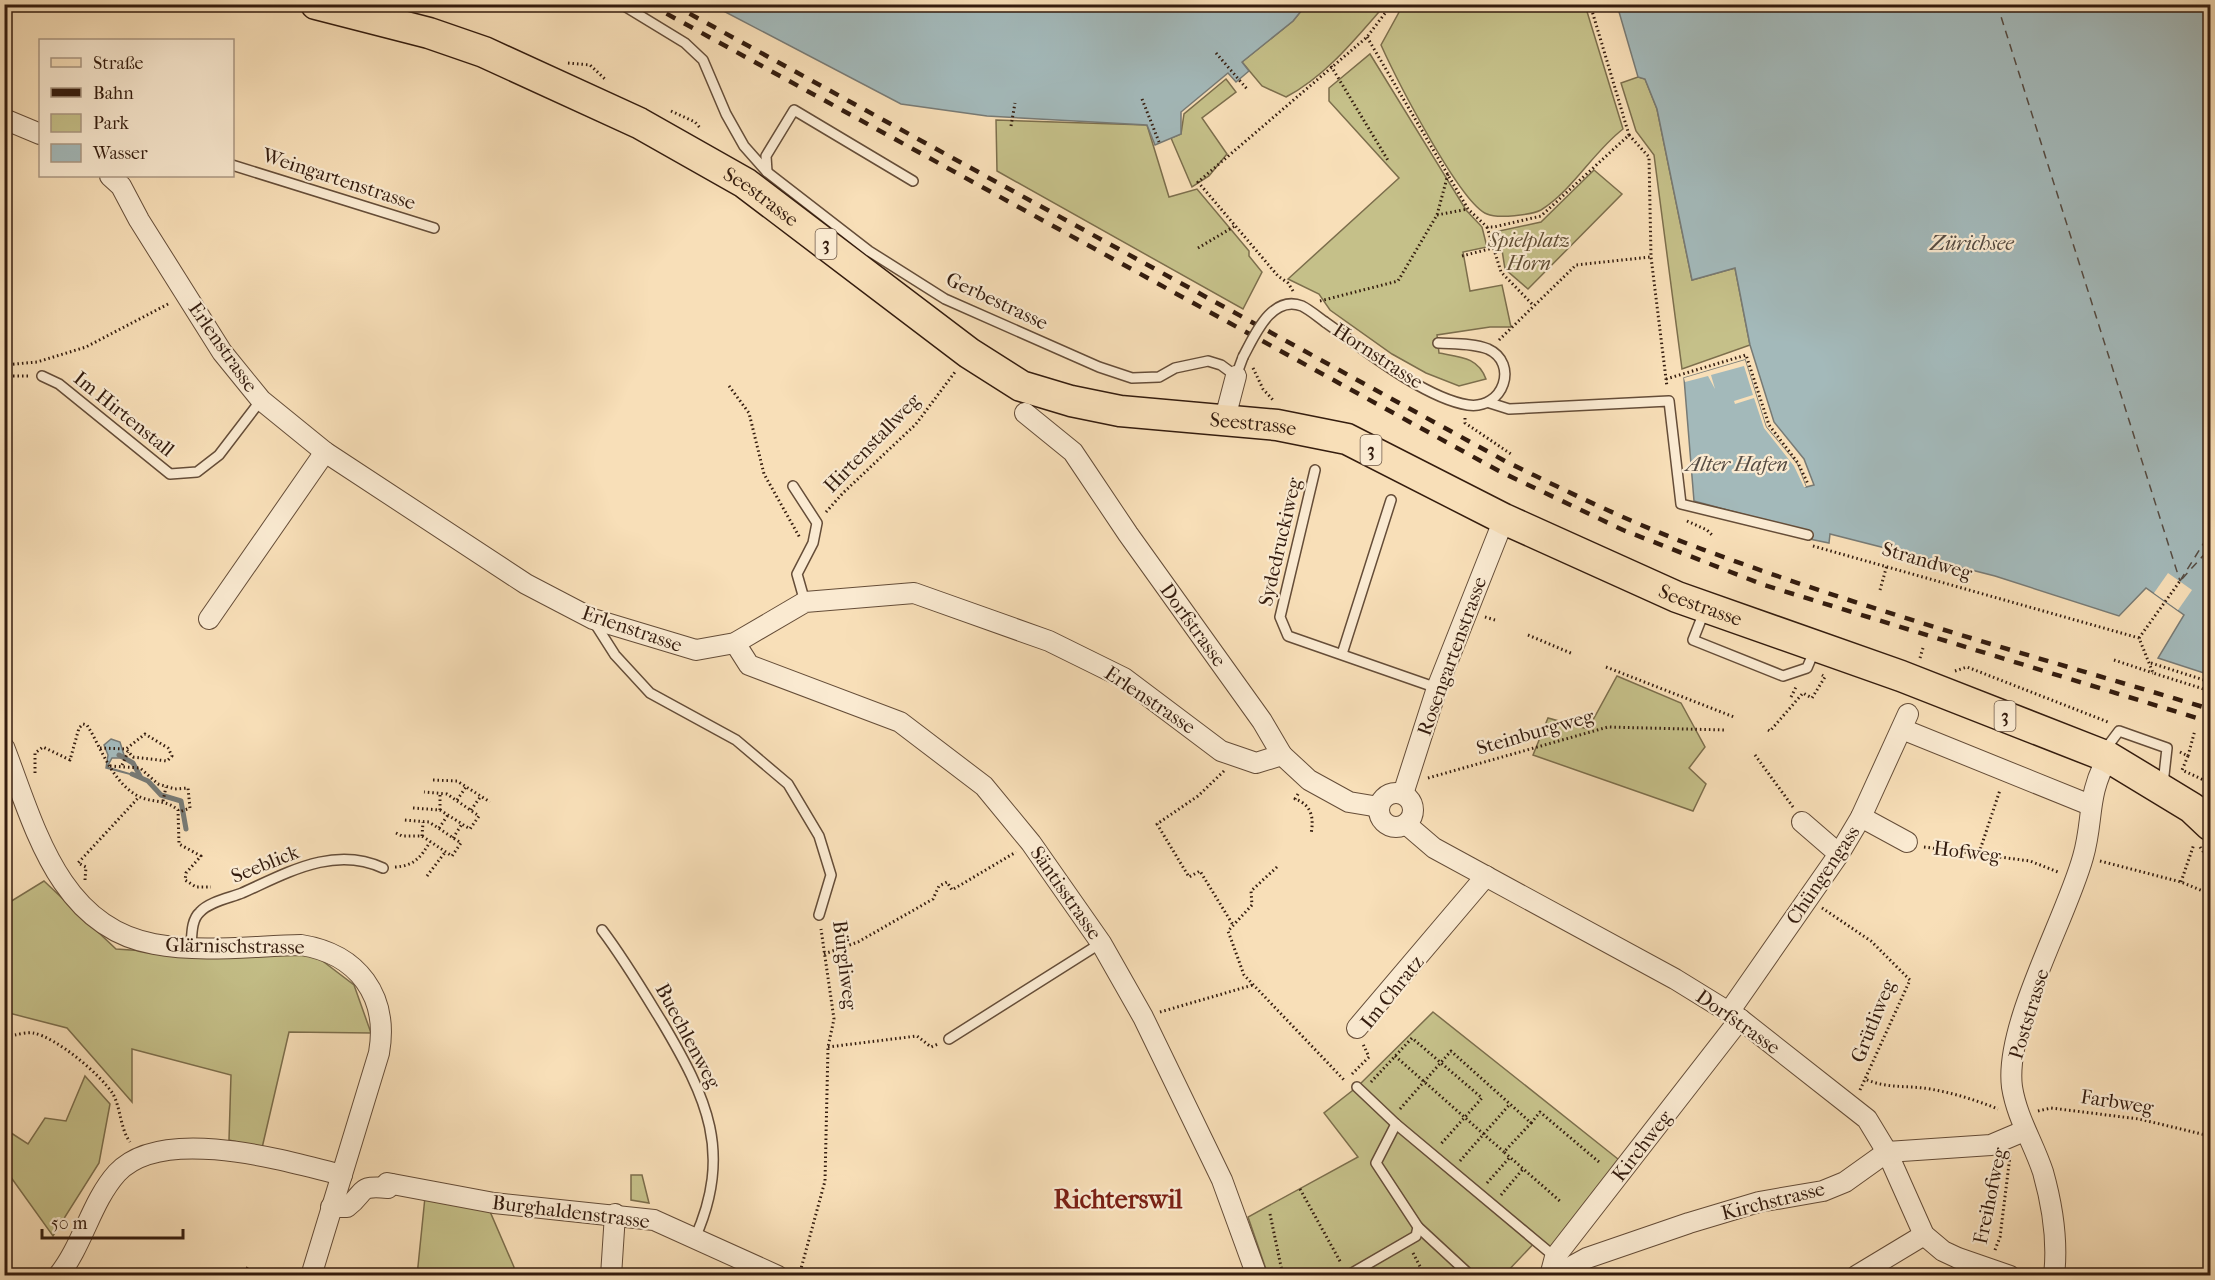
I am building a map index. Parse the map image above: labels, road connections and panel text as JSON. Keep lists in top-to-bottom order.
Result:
{
  "streets": {
    "main road": ["Seestrasse", "3"],
    "street": [
      "Erlenstrasse",
      "Dorfstrasse",
      "Rosengartenstrasse",
      "Hofweg",
      "Chüngengass",
      "Säntisstrasse",
      "Glärnischstrasse",
      "Im Chratz",
      "Poststrasse",
      "Kirchweg",
      "Kirchstrasse",
      "Burghaldenstrasse"
    ],
    "lane": [
      "Weingartenstrasse",
      "Gerbestrasse",
      "Hornstrasse",
      "Im Hirtenstall",
      "Sydedruckiweg",
      "Seeblick",
      "Bürgliweg",
      "Buechlenweg"
    ],
    "path": [
      "Hirtenstallweg",
      "Strandweg",
      "Steinburgweg",
      "Grütliweg",
      "Farbweg",
      "Freihofweg"
    ]
  },
  "crossings": [
    ["Seestrasse", "Hirtenstallweg"],
    ["Seestrasse", "Rosengartenstrasse"],
    ["Seestrasse", "Poststrasse"],
    ["Erlenstrasse", "Im Hirtenstall"],
    ["Erlenstrasse", "Dorfstrasse"],
    ["Erlenstrasse", "Säntisstrasse"],
    ["Erlenstrasse", "Bürgliweg"],
    ["Sydedruckiweg", "Rosengartenstrasse"],
    ["Dorfstrasse", "Rosengartenstrasse"],
    ["Dorfstrasse", "Chüngengass"],
    ["Dorfstrasse", "Im Chratz"],
    ["Dorfstrasse", "Kirchweg"],
    ["Dorfstrasse", "Freihofweg"],
    ["Dorfstrasse", "Kirchstrasse"],
    ["Hofweg", "Chüngengass"],
    ["Hofweg", "Poststrasse"],
    ["Seeblick", "Glärnischstrasse"],
    ["Chüngengass", "Poststrasse"],
    ["Chüngengass", "Grütliweg"],
    ["Chüngengass", "Kirchweg"],
    ["Glärnischstrasse", "Burghaldenstrasse"],
    ["Poststrasse", "Grütliweg"],
    ["Poststrasse", "Farbweg"],
    ["Poststrasse", "Freihofweg"],
    ["Grütliweg", "Farbweg"],
    ["Grütliweg", "Freihofweg"],
    ["Buechlenweg", "Burghaldenstrasse"],
    ["Farbweg", "Freihofweg"],
    ["Kirchweg", "Kirchstrasse"]
  ],
  "districts": ["Richterswil"],
  "water": ["Zürichsee", "Alter Hafen"],
  "parks": ["Spielplatz Horn"],
  "legend": [
    "Straße",
    "Bahn",
    "Park",
    "Wasser"
  ],
  "scale_bar": "50 m"
}
